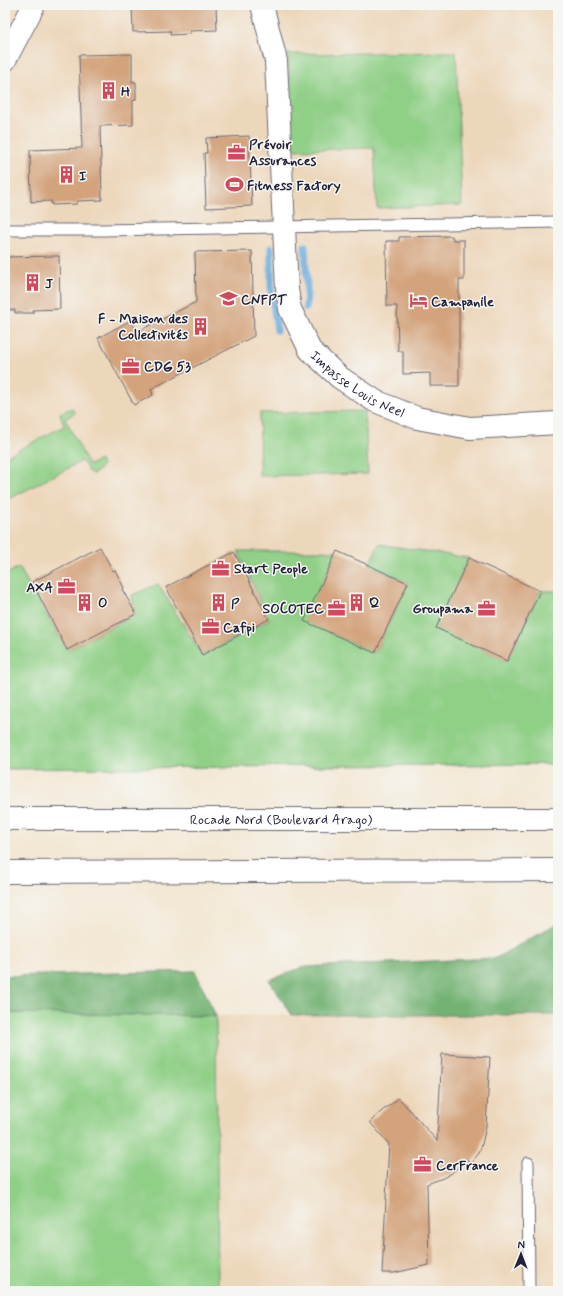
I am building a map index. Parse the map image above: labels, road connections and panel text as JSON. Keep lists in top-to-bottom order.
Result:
{
  "streets": {
    "main road": ["Impasse Louis Neel", "Rocade Nord (Boulevard Arago)"]
  },
  "places": {
    "building": [
      "H",
      "I",
      "J",
      "F - Maison des Collectivités",
      "O",
      "Q",
      "P"
    ],
    "office": [
      "Prévoir Assurances",
      "CDG 53",
      "Start People",
      "AXA",
      "SOCOTEC",
      "Groupama",
      "Cafpi",
      "CerFrance"
    ],
    "sports": ["Fitness Factory"],
    "school or university": ["CNFPT"],
    "hotel": ["Campanile"]
  },
  "north": "top"
}
